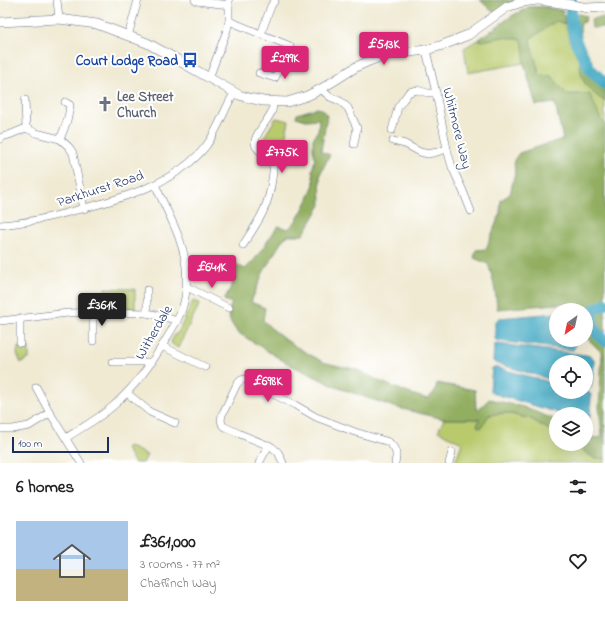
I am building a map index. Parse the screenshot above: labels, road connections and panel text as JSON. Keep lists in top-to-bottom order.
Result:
{
  "streets": {
    "street": ["Whitmore Way", "Parkhurst Road", "Witherdale"]
  },
  "crossings": [
    ["Parkhurst Road", "Witherdale"]
  ],
  "places": {
    "bus stop": ["Court Lodge Road"],
    "church": ["Lee Street Church"]
  },
  "scale_bar": "100 m",
  "north": "bottom left",
  "page": {
    "price": [
      "£513K",
      "£299K",
      "£775K",
      "£641K",
      "£361K",
      "£698K"
    ],
    "scale": "100 m",
    "heading": "6 homes",
    "list": [
      {
        "name": "£361,000",
        "note": "3 rooms · 77 m² · Chaffinch Way"
      }
    ]
  }
}
